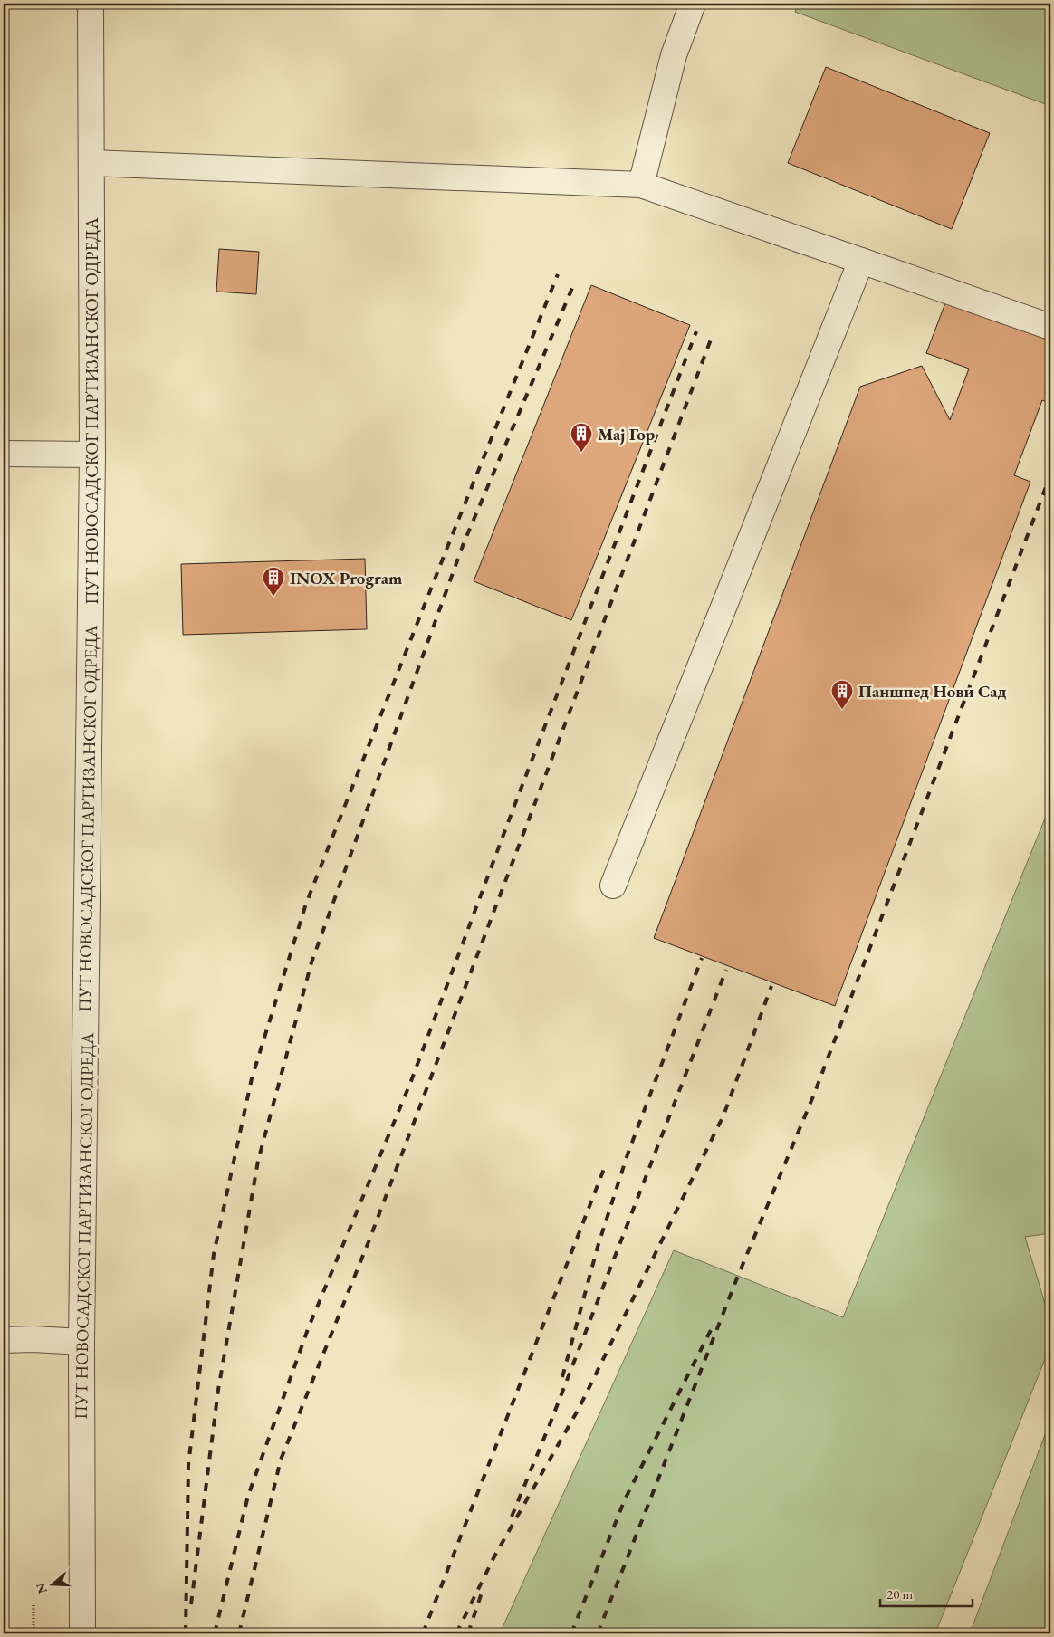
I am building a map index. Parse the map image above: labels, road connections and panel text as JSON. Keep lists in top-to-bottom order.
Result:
{
  "streets": {
    "street": ["ПУТ НОВОСАДСКОГ ПАРТИЗАНСКОГ ОДРЕДА"]
  },
  "places": {
    "building": ["Мај Гор", "INOX Program", "Паншпед Нови Сад"]
  },
  "scale_bar": "20 m",
  "north": "left"
}
